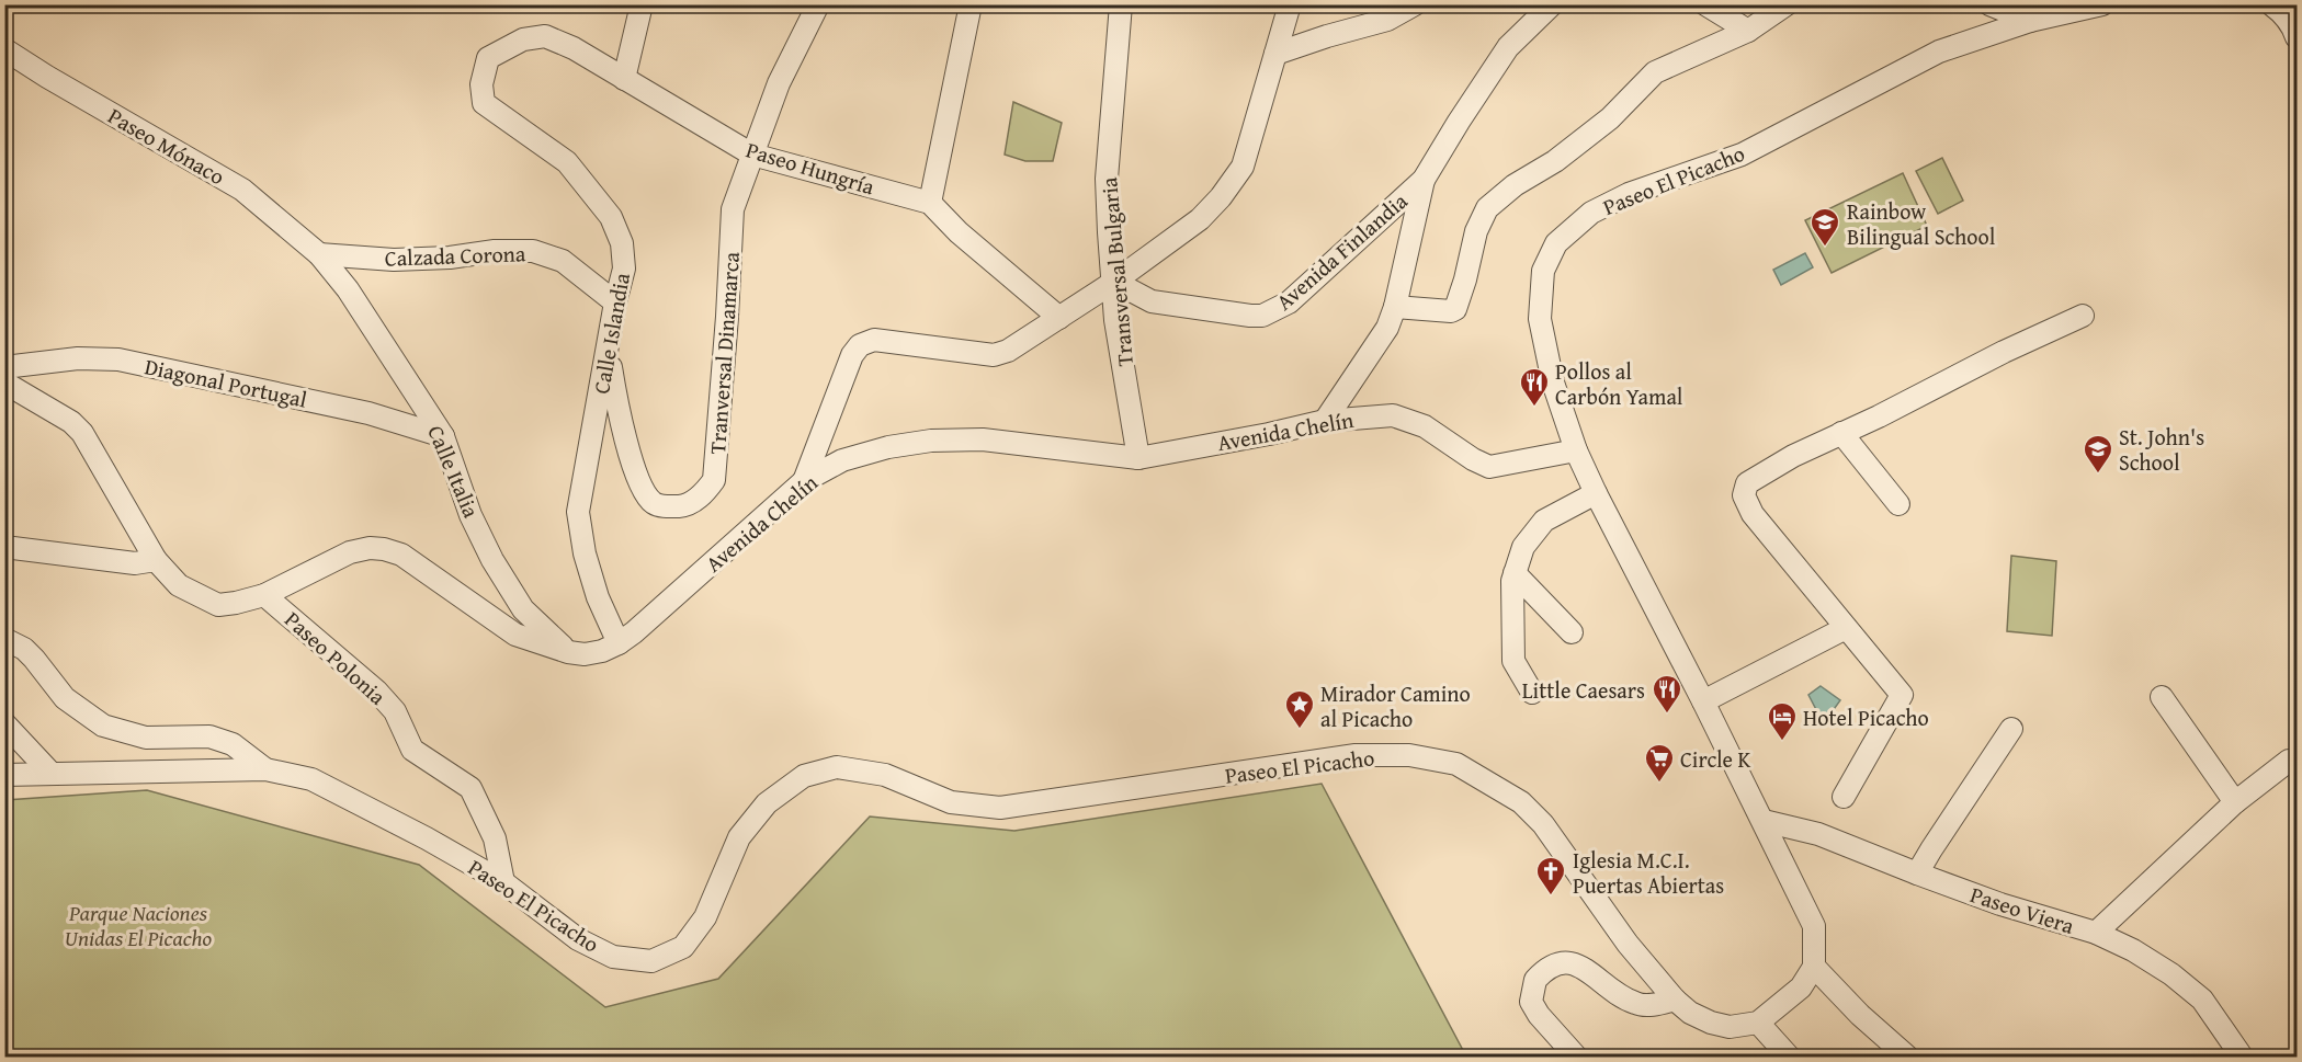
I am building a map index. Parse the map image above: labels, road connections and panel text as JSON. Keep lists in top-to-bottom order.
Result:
{
  "streets": {
    "street": [
      "Paseo Mónaco",
      "Paseo Hungría",
      "Paseo El Picacho",
      "Avenida Finlandia",
      "Calzada Corona",
      "Transversal Bulgaria",
      "Calle Islandia",
      "Tranversal Dinamarca",
      "Diagonal Portugal",
      "Avenida Chelín",
      "Calle Italia",
      "Paseo Polonia",
      "Paseo Viera"
    ]
  },
  "crossings": [
    ["Paseo Mónaco", "Calzada Corona"],
    ["Paseo Mónaco", "Calle Italia"],
    ["Paseo Hungría", "Calle Islandia"],
    ["Paseo Hungría", "Tranversal Dinamarca"],
    ["Paseo El Picacho", "Avenida Chelín"],
    ["Paseo El Picacho", "Paseo Polonia"],
    ["Paseo El Picacho", "Paseo Viera"],
    ["Avenida Finlandia", "Transversal Bulgaria"],
    ["Calzada Corona", "Calle Islandia"],
    ["Calzada Corona", "Calle Italia"],
    ["Transversal Bulgaria", "Avenida Chelín"],
    ["Calle Islandia", "Tranversal Dinamarca"],
    ["Calle Islandia", "Avenida Chelín"],
    ["Diagonal Portugal", "Calle Italia"],
    ["Avenida Chelín", "Calle Italia"],
    ["Avenida Chelín", "Paseo Polonia"]
  ],
  "parks": ["Parque Naciones Unidas El Picacho"],
  "places": {
    "school or university": ["Rainbow Bilingual School", "St. John's School"],
    "restaurant": ["Pollos al Carbón Yamal", "Little Caesars"],
    "place": ["Mirador Camino al Picacho"],
    "hotel": ["Hotel Picacho"],
    "supermarket": ["Circle K"],
    "church": ["Iglesia M.C.I. Puertas Abiertas"]
  }
}
